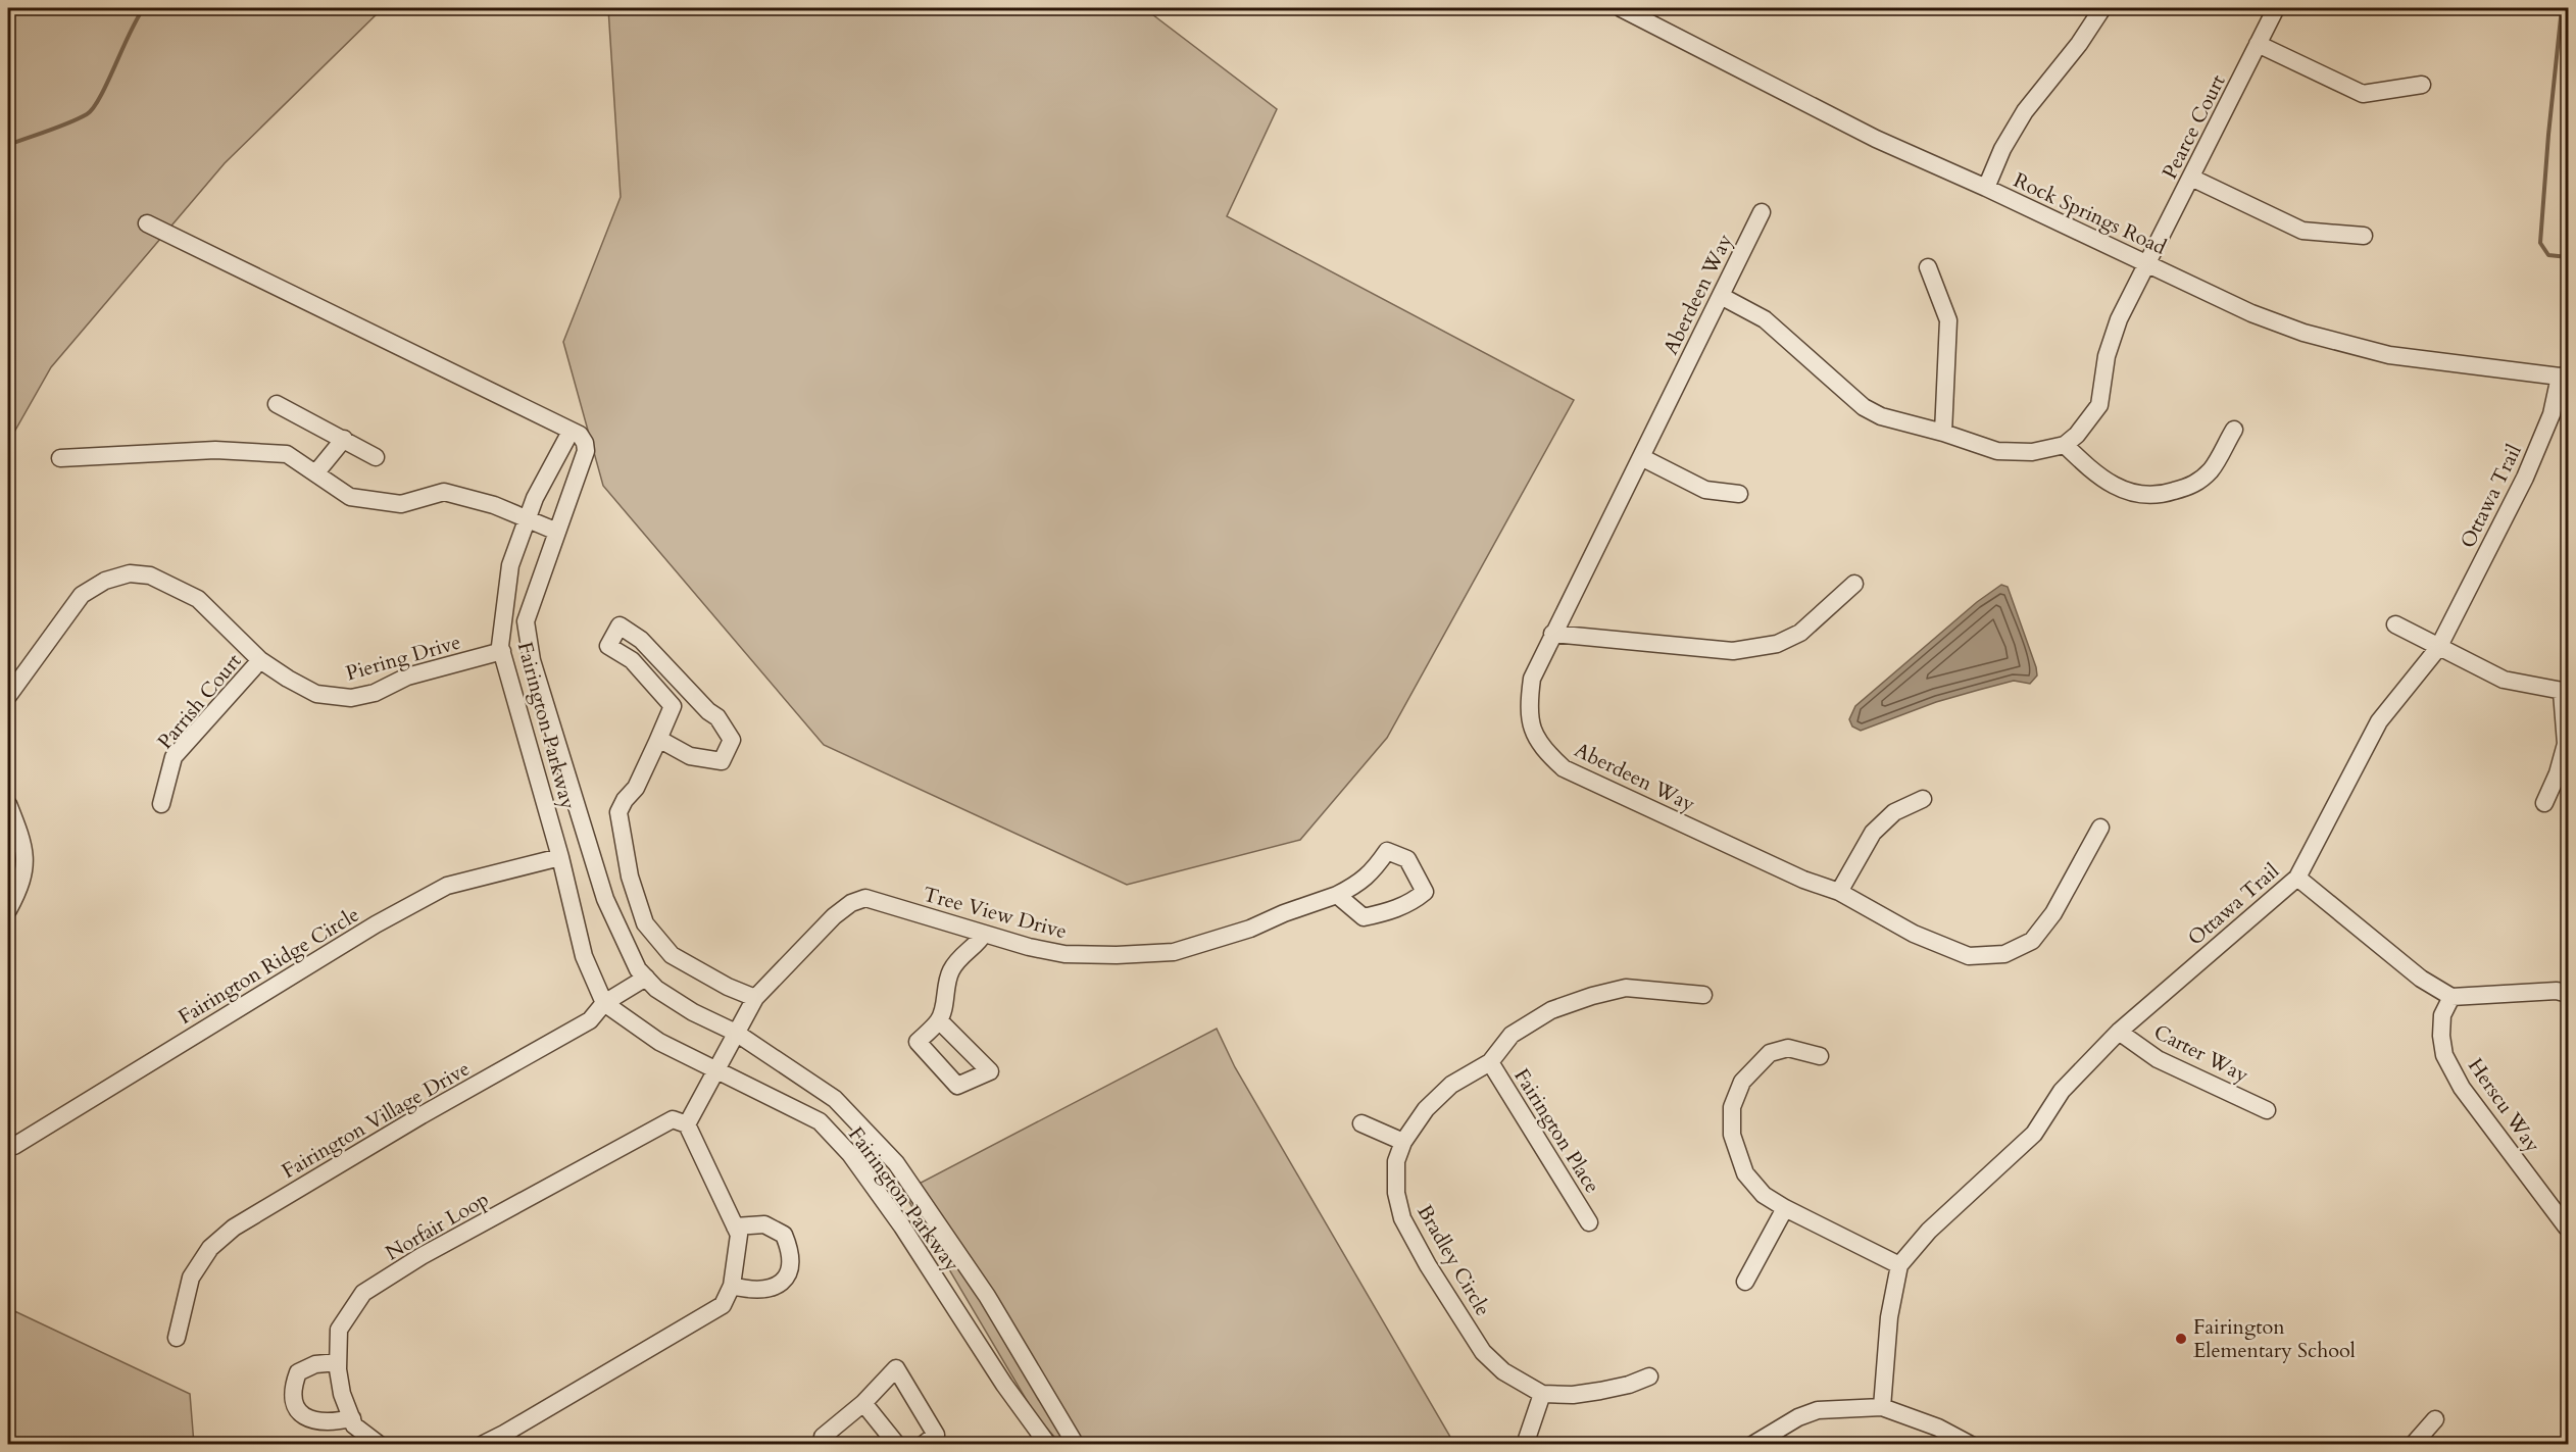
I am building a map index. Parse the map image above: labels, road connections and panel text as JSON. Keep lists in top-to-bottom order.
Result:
{
  "streets": {
    "street": [
      "Pearce Court",
      "Rock Springs Road",
      "Aberdeen Way",
      "Ottawa Trail",
      "Piering Drive",
      "Parrish Court",
      "Fairington Parkway",
      "Tree View Drive",
      "Fairington Ridge Circle",
      "Carter Way",
      "Herscu Way",
      "Fairington Village Drive",
      "Fairington Place",
      "Norfair Loop",
      "Bradley Circle"
    ]
  },
  "crossings": [
    ["Pearce Court", "Rock Springs Road"],
    ["Rock Springs Road", "Ottawa Trail"],
    ["Ottawa Trail", "Carter Way"],
    ["Piering Drive", "Parrish Court"],
    ["Piering Drive", "Fairington Parkway"],
    ["Fairington Parkway", "Tree View Drive"],
    ["Fairington Parkway", "Fairington Ridge Circle"],
    ["Fairington Parkway", "Fairington Village Drive"],
    ["Fairington Place", "Bradley Circle"]
  ],
  "places": ["Fairington Elementary School"]
}
